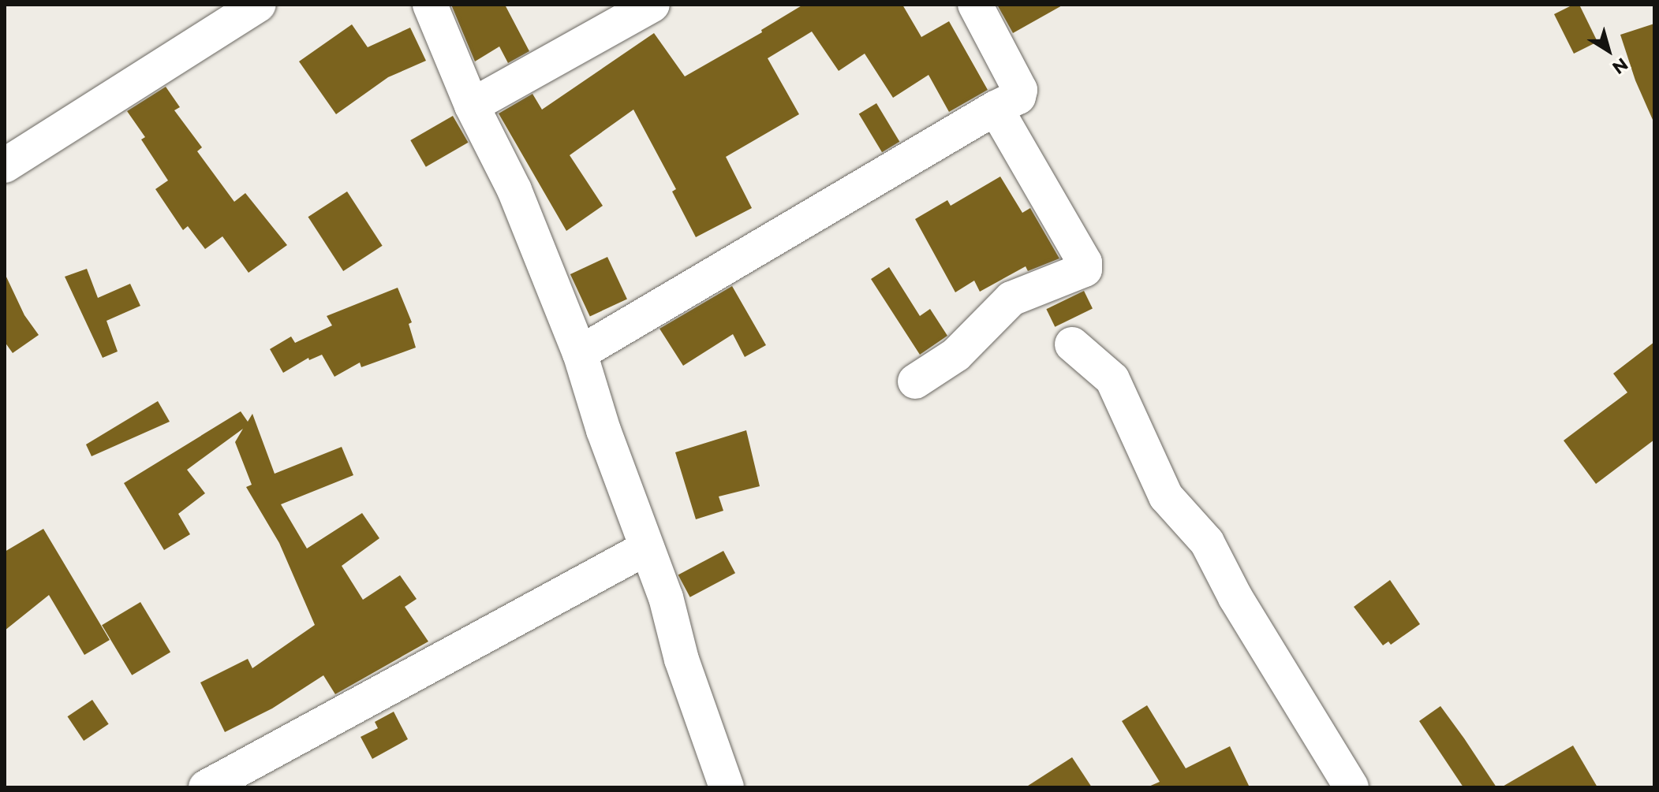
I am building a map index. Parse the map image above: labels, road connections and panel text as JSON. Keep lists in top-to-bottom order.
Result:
{
  "north": "bottom right"
}
